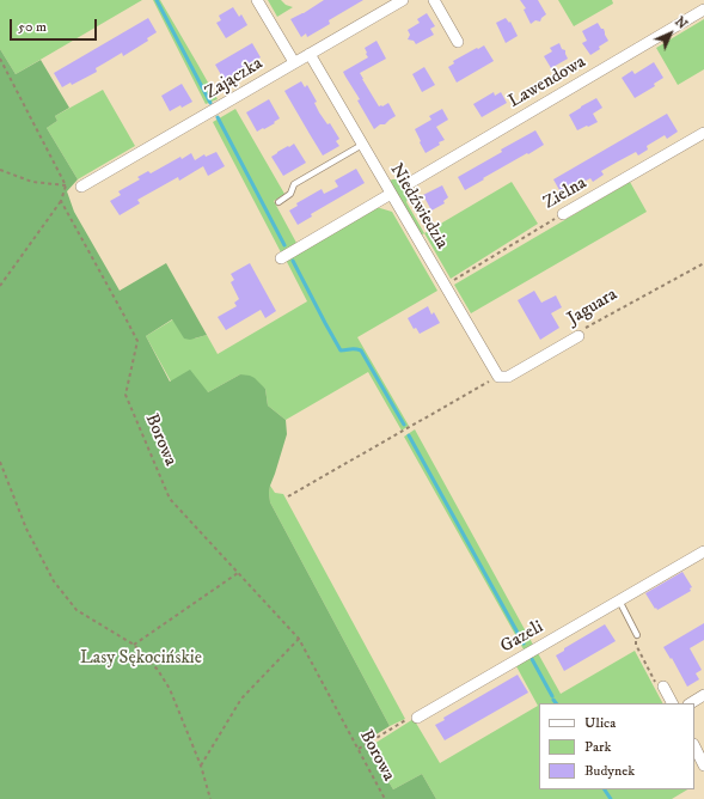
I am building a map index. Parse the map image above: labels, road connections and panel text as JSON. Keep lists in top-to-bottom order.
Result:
{
  "streets": {
    "street": [
      "Zajączka",
      "Lawendowa",
      "Zielna",
      "Niedźwiedzia",
      "Jaguara",
      "Gazeli"
    ],
    "path": ["Borowa"]
  },
  "crossings": [
    ["Zajączka", "Niedźwiedzia"],
    ["Zielna", "Niedźwiedzia"],
    ["Niedźwiedzia", "Jaguara"]
  ],
  "parks": ["Lasy Sękocińskie"],
  "legend": ["Ulica", "Park", "Budynek"],
  "scale_bar": "50 m",
  "north": "top right"
}
